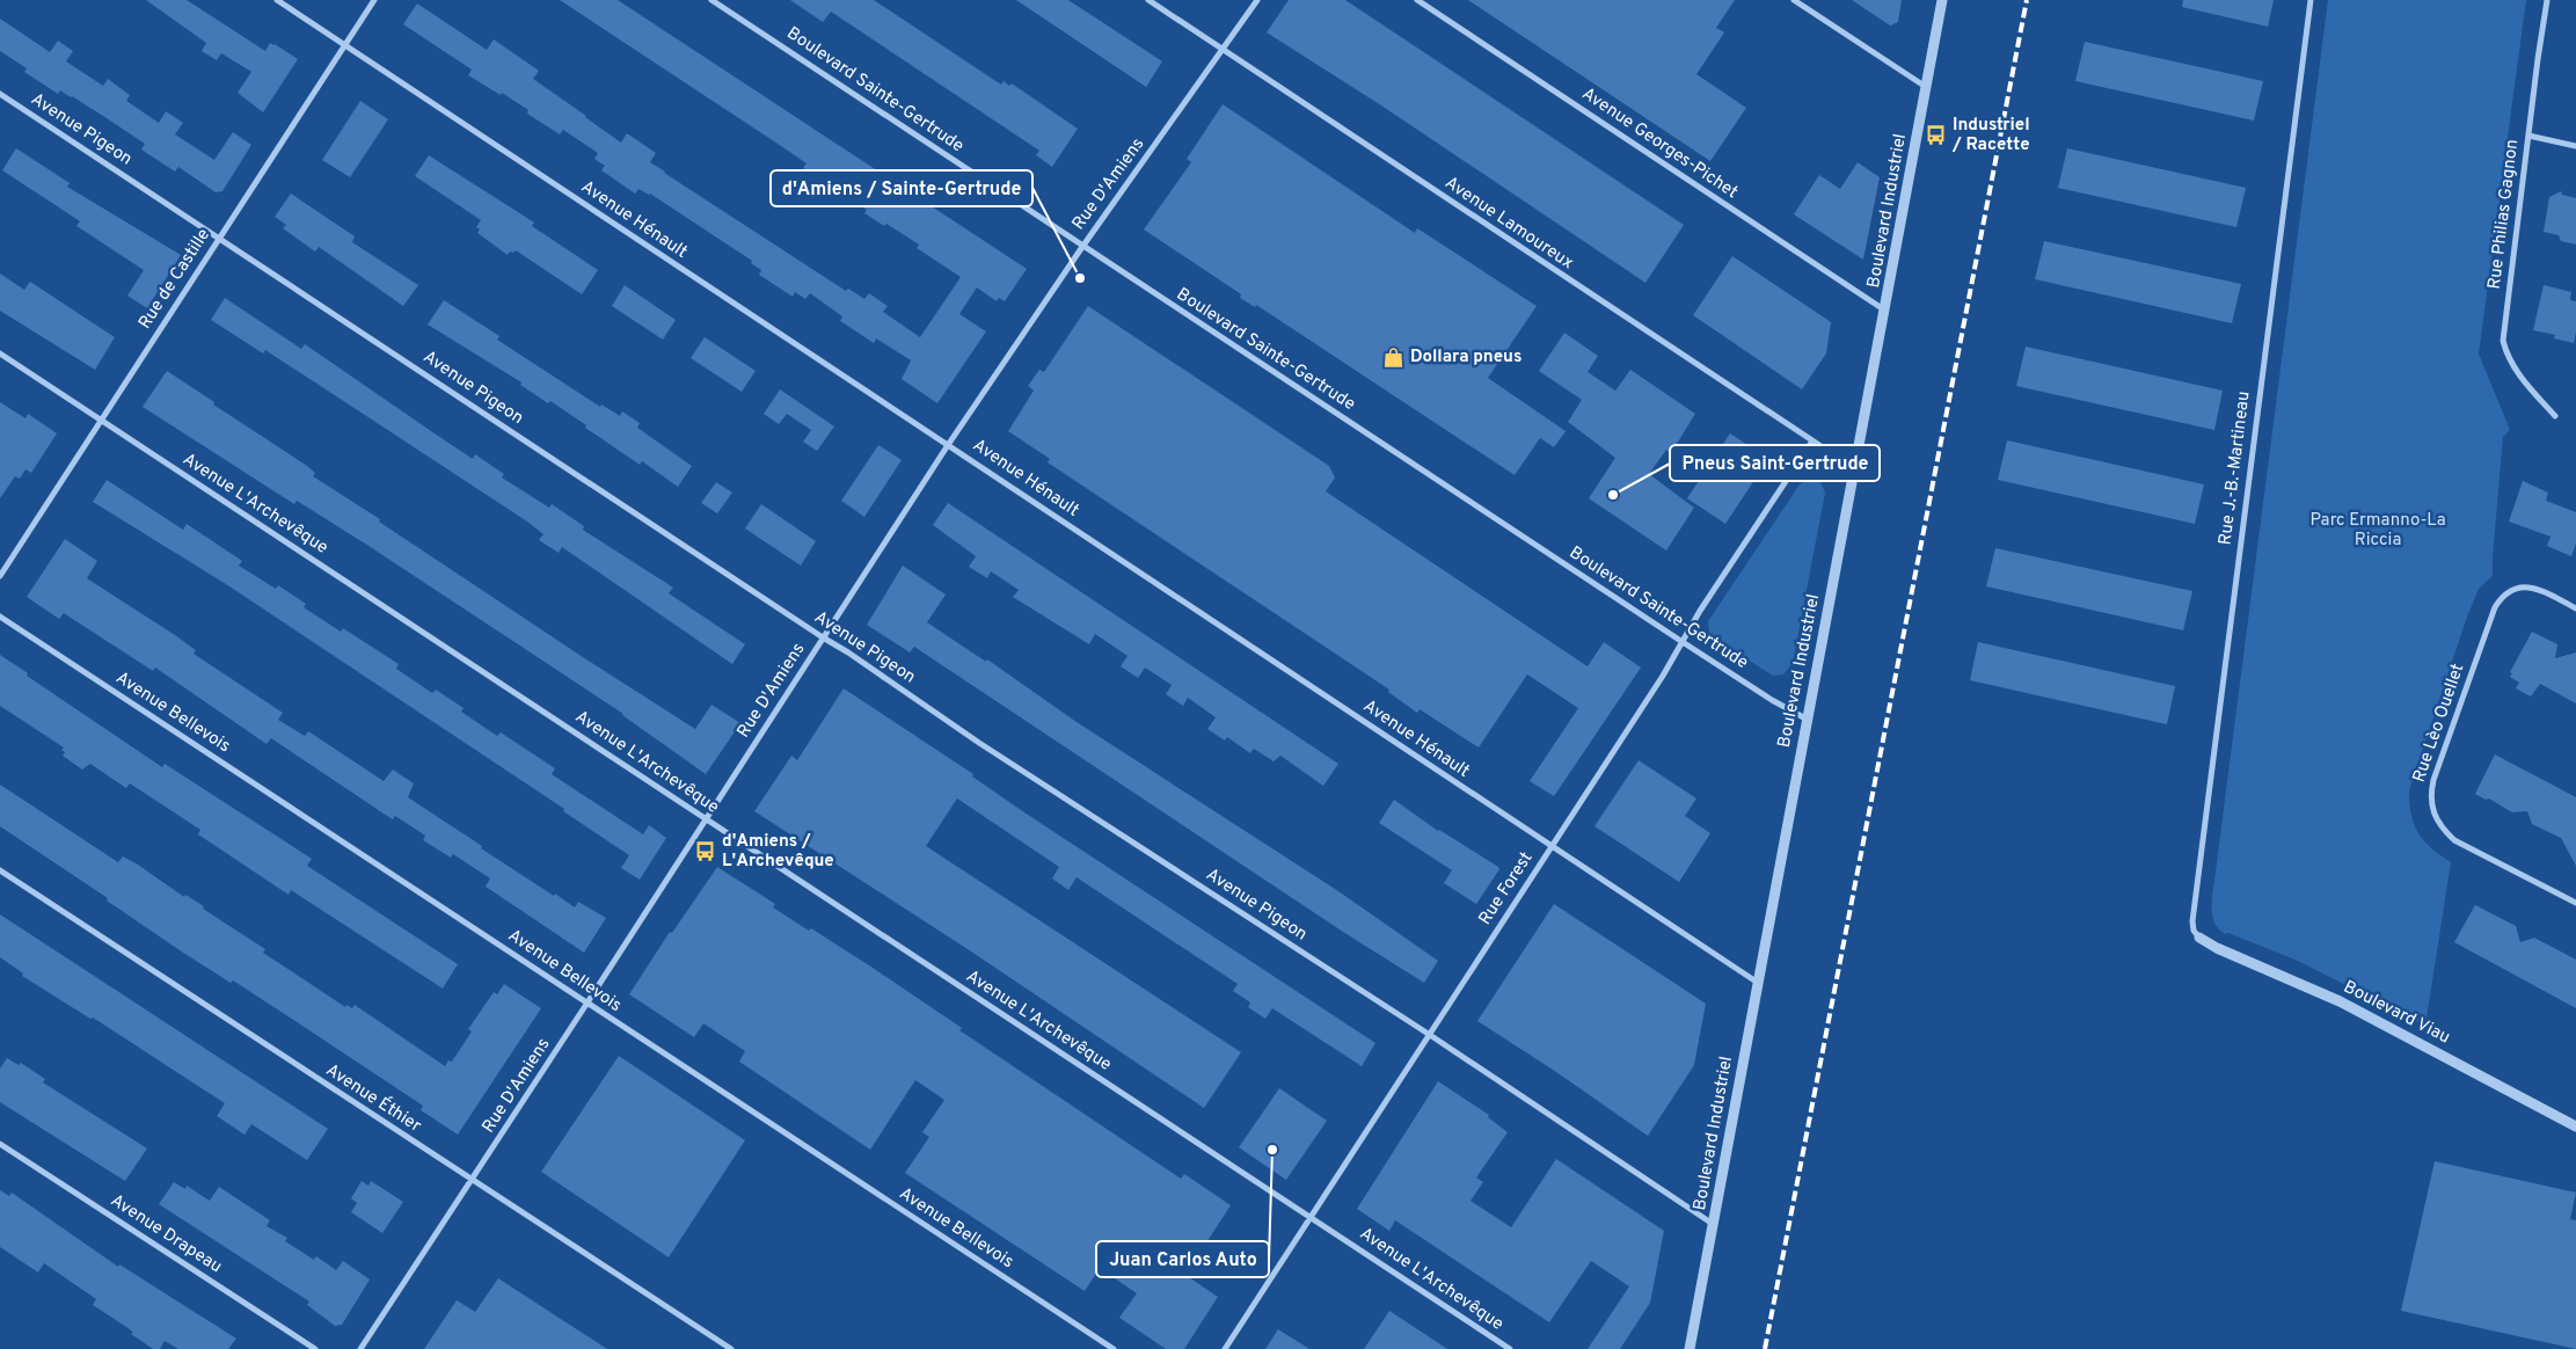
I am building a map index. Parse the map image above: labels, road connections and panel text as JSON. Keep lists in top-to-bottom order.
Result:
{
  "streets": {
    "street": [
      "Boulevard Sainte-Gertrude",
      "Avenue Pigeon",
      "Avenue Georges-Pichet",
      "Rue D'Amiens",
      "Boulevard Industriel",
      "Rue Philias Gagnon",
      "Avenue Hénault",
      "Avenue Lamoureux",
      "Rue de Castille",
      "Rue J.-B.-Martineau",
      "Avenue L'Archevêque",
      "Avenue Bellevois",
      "Rue Lèo Ouellet",
      "Rue Forest",
      "Boulevard Viau",
      "Avenue Éthier",
      "Avenue Drapeau"
    ]
  },
  "crossings": [
    ["Boulevard Sainte-Gertrude", "Rue D'Amiens"],
    ["Boulevard Sainte-Gertrude", "Boulevard Industriel"],
    ["Boulevard Sainte-Gertrude", "Rue Forest"],
    ["Avenue Pigeon", "Rue D'Amiens"],
    ["Avenue Pigeon", "Boulevard Industriel"],
    ["Avenue Pigeon", "Rue de Castille"],
    ["Avenue Pigeon", "Rue Forest"],
    ["Avenue Georges-Pichet", "Boulevard Industriel"],
    ["Rue D'Amiens", "Avenue Hénault"],
    ["Rue D'Amiens", "Avenue Lamoureux"],
    ["Rue D'Amiens", "Avenue L'Archevêque"],
    ["Rue D'Amiens", "Avenue Bellevois"],
    ["Rue D'Amiens", "Avenue Éthier"],
    ["Boulevard Industriel", "Avenue Hénault"],
    ["Boulevard Industriel", "Avenue Lamoureux"],
    ["Avenue Hénault", "Rue de Castille"],
    ["Avenue Hénault", "Rue Forest"],
    ["Avenue Lamoureux", "Rue Forest"],
    ["Rue de Castille", "Avenue L'Archevêque"],
    ["Rue J.-B.-Martineau", "Boulevard Viau"],
    ["Avenue L'Archevêque", "Rue Forest"]
  ],
  "parks": ["Parc Ermanno-La Riccia"],
  "places": {
    "bus stop": ["Industriel / Racette", "d'Amiens / L'Archevêque"],
    "other": ["d'Amiens / Sainte-Gertrude", "Pneus Saint-Gertrude", "Juan Carlos Auto"],
    "shop": ["Dollara pneus"]
  }
}
